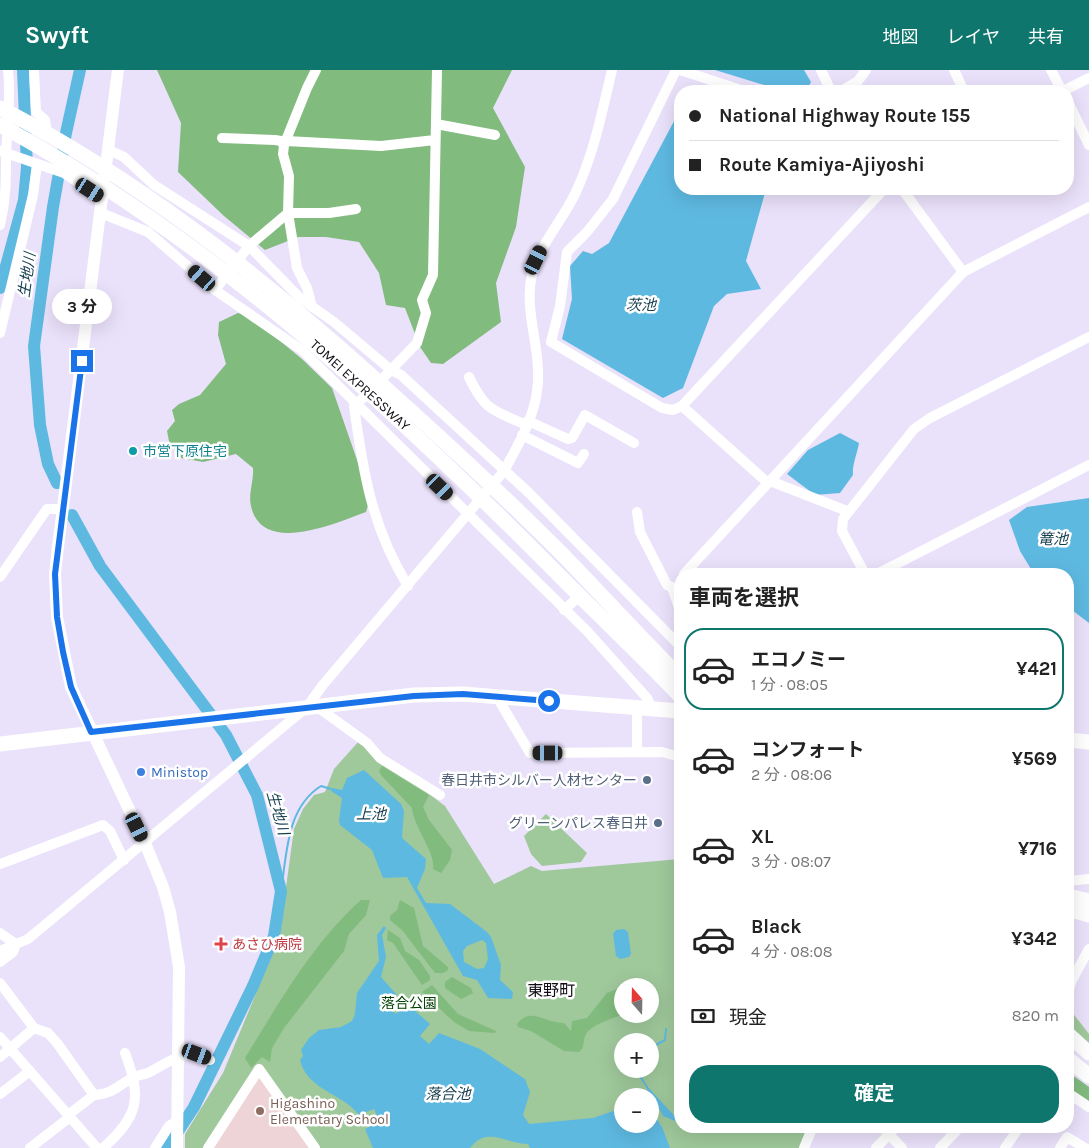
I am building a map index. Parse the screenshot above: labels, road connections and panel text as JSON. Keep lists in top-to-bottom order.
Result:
{
  "streets": {
    "highway": ["TOMEI EXPRESSWAY"]
  },
  "districts": ["東野町"],
  "water": [
    "生地川",
    "茨池",
    "篭池",
    "上池",
    "落合池"
  ],
  "parks": ["落合公園"],
  "places": {
    "other": [
      "市営下原住宅",
      "Ministop",
      "春日井市シルバー人材センター",
      "グリーンパレス春日井",
      "Higashino Elementary School"
    ],
    "health": ["あさひ病院"]
  },
  "north": "top",
  "page": {
    "header": "Swyft",
    "nav": ["地図", "レイヤ", "共有"],
    "banner": ["National Highway Route 155", "Route Kamiya-Ajiyoshi"],
    "bubble": "3 分",
    "heading": "車両を選択",
    "list": [
      {
        "name": "エコノミー",
        "note": "1 分 · 08:05",
        "value": "¥421"
      },
      {
        "name": "コンフォート",
        "note": "2 分 · 08:06",
        "value": "¥569"
      },
      {
        "name": "XL",
        "note": "3 分 · 08:07",
        "value": "¥716"
      },
      {
        "name": "Black",
        "note": "4 分 · 08:08",
        "value": "¥342"
      }
    ],
    "map_buttons": ["+", "−"],
    "pay": ["現金", "820 m"],
    "buttons": "確定"
  }
}
